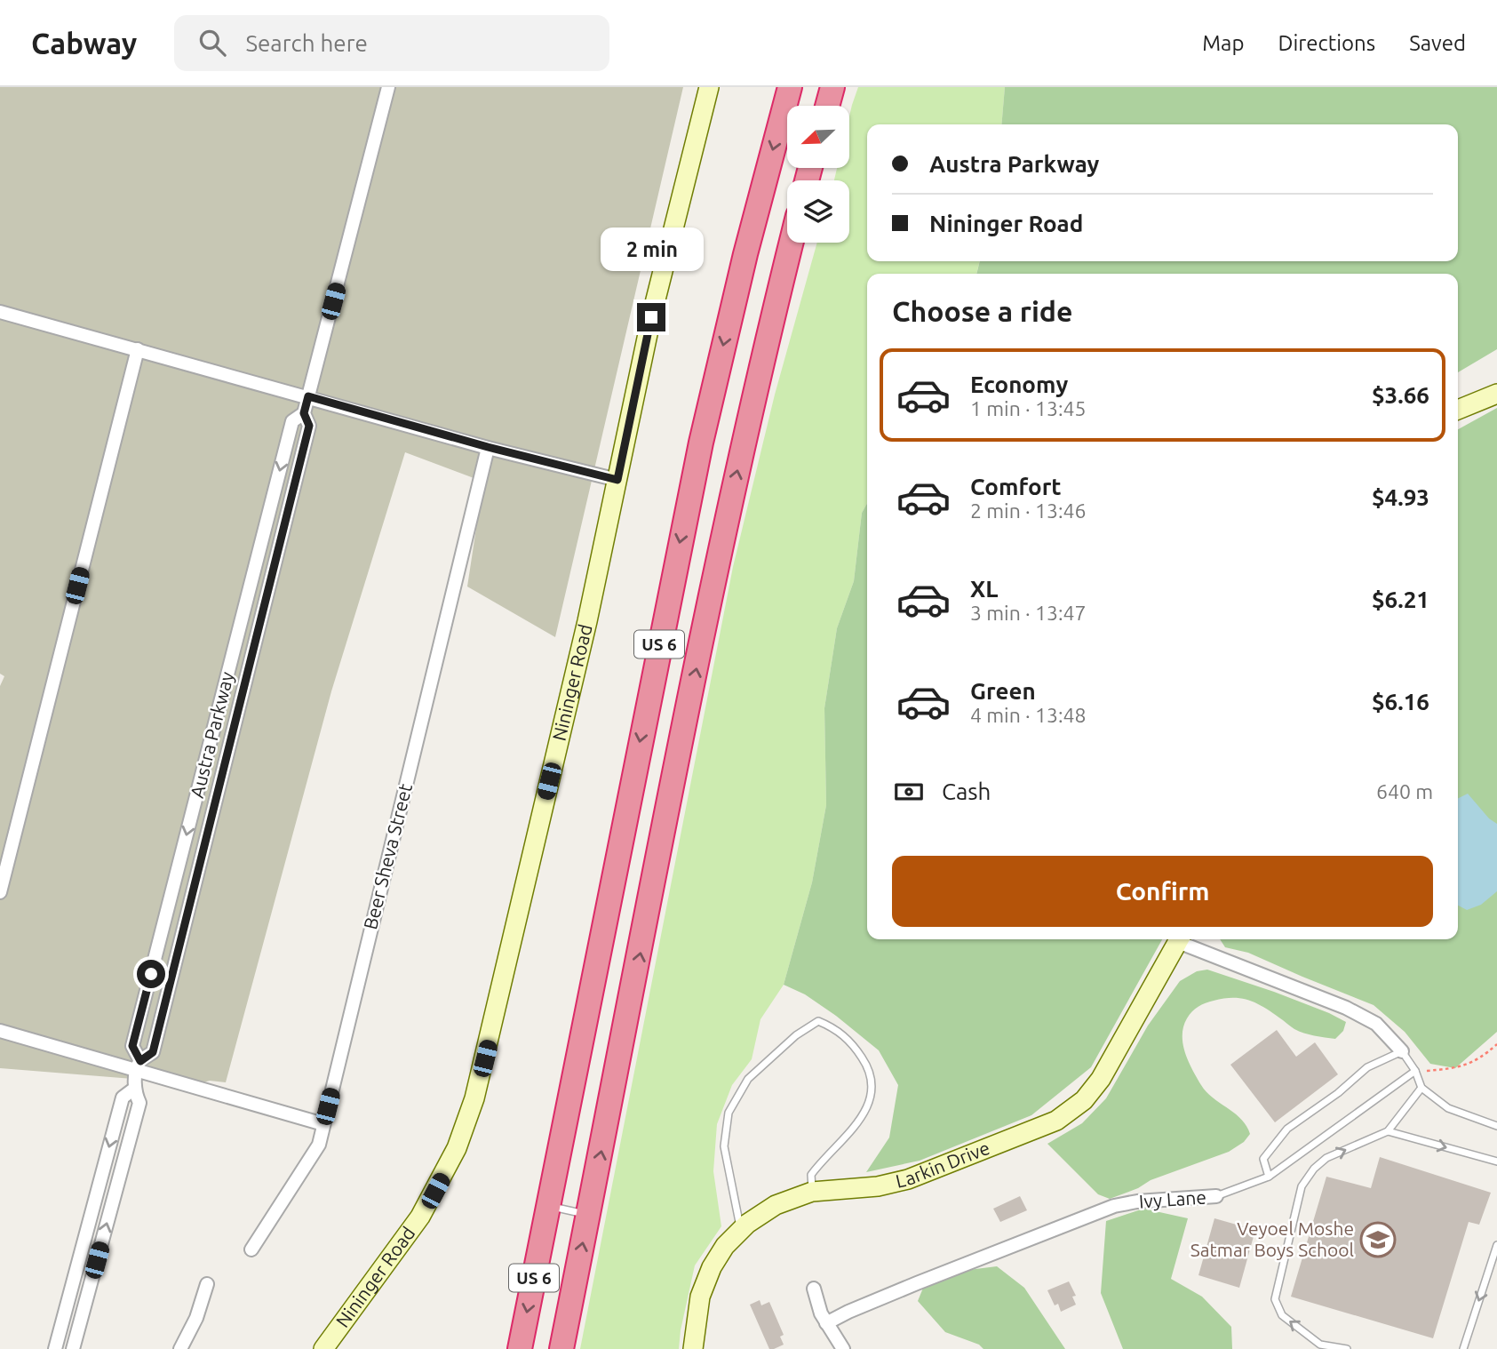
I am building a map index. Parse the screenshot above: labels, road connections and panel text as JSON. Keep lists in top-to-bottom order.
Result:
{
  "streets": {
    "highway": ["US 6"],
    "street": [
      "Nininger Road",
      "Austra Parkway",
      "Beer Sheva Street",
      "Larkin Drive",
      "Ivy Lane"
    ]
  },
  "places": {
    "school or university": ["Veyoel Moshe Satmar Boys School"]
  },
  "north": "bottom left",
  "page": {
    "header": "Cabway",
    "search": "Search here",
    "nav": ["Map", "Directions", "Saved"],
    "banner": ["Austra Parkway", "Nininger Road"],
    "bubble": "2 min",
    "heading": "Choose a ride",
    "list": [
      {
        "name": "Economy",
        "note": "1 min · 13:45",
        "value": "$3.66"
      },
      {
        "name": "Comfort",
        "note": "2 min · 13:46",
        "value": "$4.93"
      },
      {
        "name": "XL",
        "note": "3 min · 13:47",
        "value": "$6.21"
      },
      {
        "name": "Green",
        "note": "4 min · 13:48",
        "value": "$6.16"
      }
    ],
    "pay": ["Cash", "640 m"],
    "buttons": "Confirm"
  }
}
